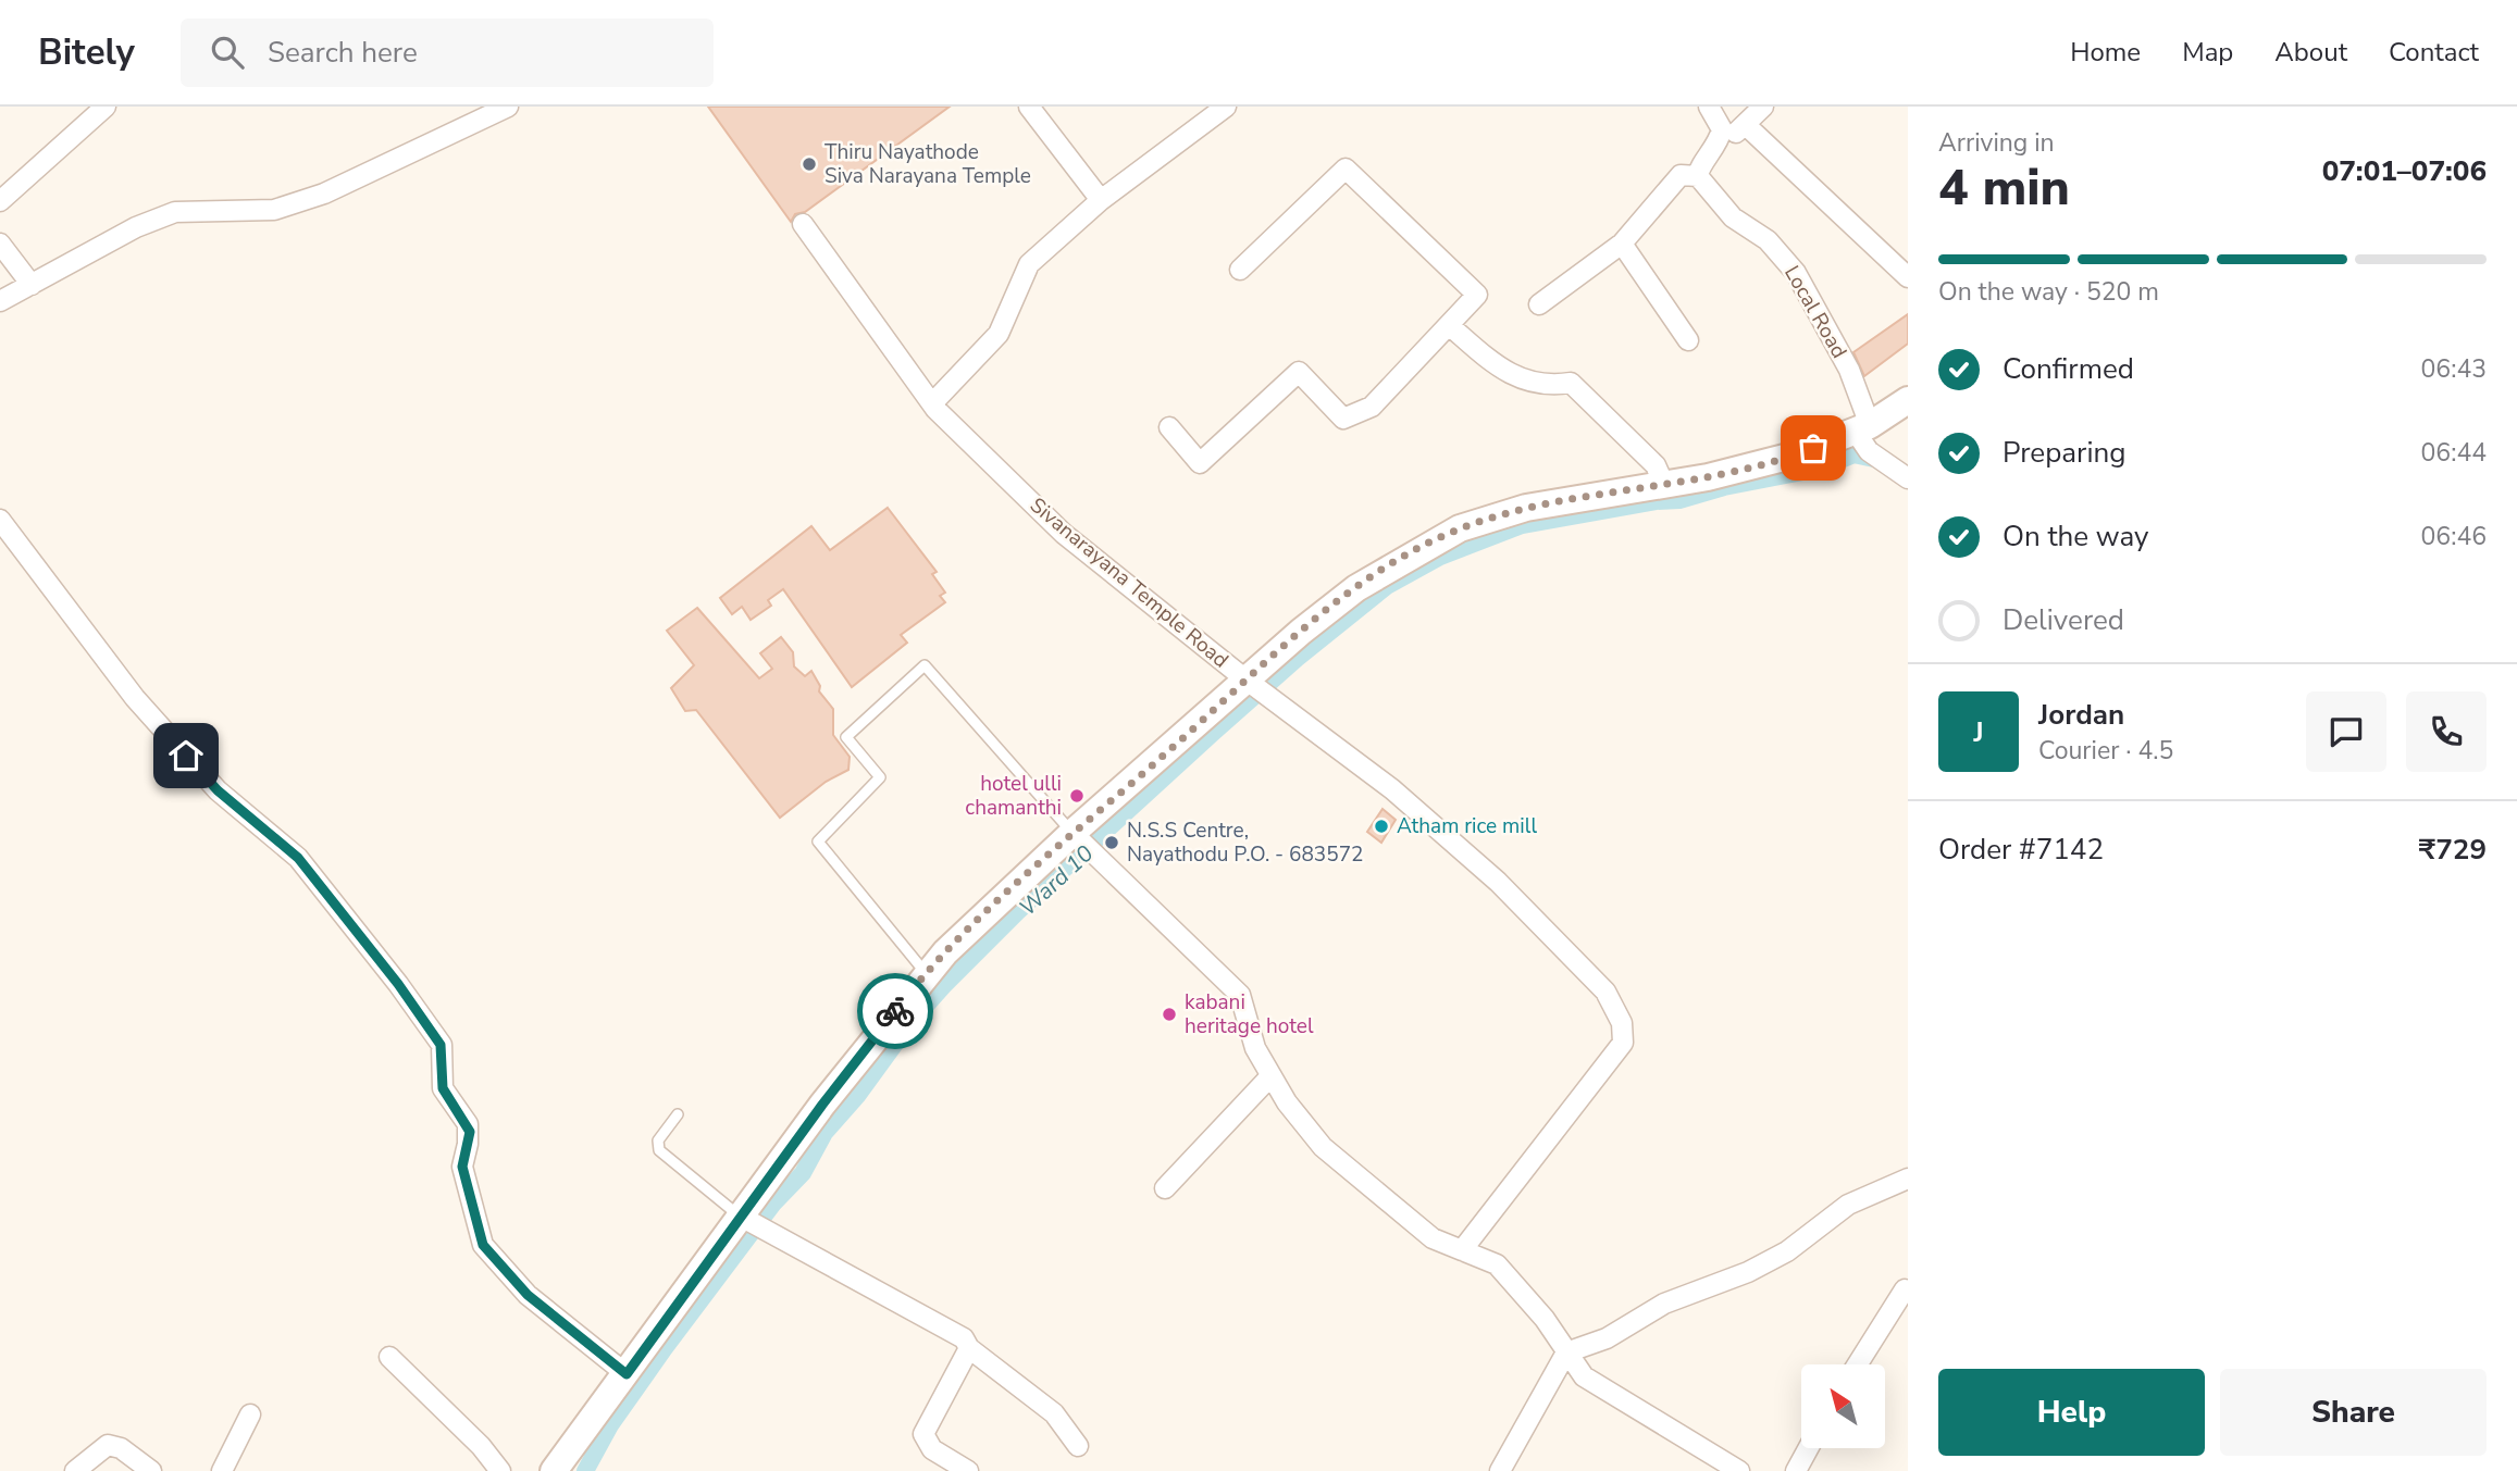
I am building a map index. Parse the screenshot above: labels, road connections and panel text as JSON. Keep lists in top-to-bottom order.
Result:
{
  "streets": {
    "street": ["Local Road", "Sivanarayana Temple Road"]
  },
  "water": ["Ward 10"],
  "places": [
    "Thiru Nayathode Siva Narayana Temple",
    "hotel ulli chamanthi",
    "Atham rice mill",
    "N.S.S Centre, Nayathodu P.O. - 683572",
    "kabani heritage hotel"
  ],
  "north": "top left",
  "page": {
    "header": "Bitely",
    "search": "Search here",
    "nav": [
      "Home",
      "Map",
      "About",
      "Contact"
    ],
    "heading": ["4 min", "Arriving in", "07:01–07:06"],
    "panel": [
      "Jordan",
      "Courier · 4.5",
      "Order #7142",
      "₹729"
    ],
    "bar": "On the way · 520 m",
    "list": [
      ["Confirmed", "06:43"],
      ["Preparing", "06:44"],
      ["On the way", "06:46"],
      "Delivered"
    ],
    "round": "J",
    "buttons": ["Help", "Share"]
  }
}
